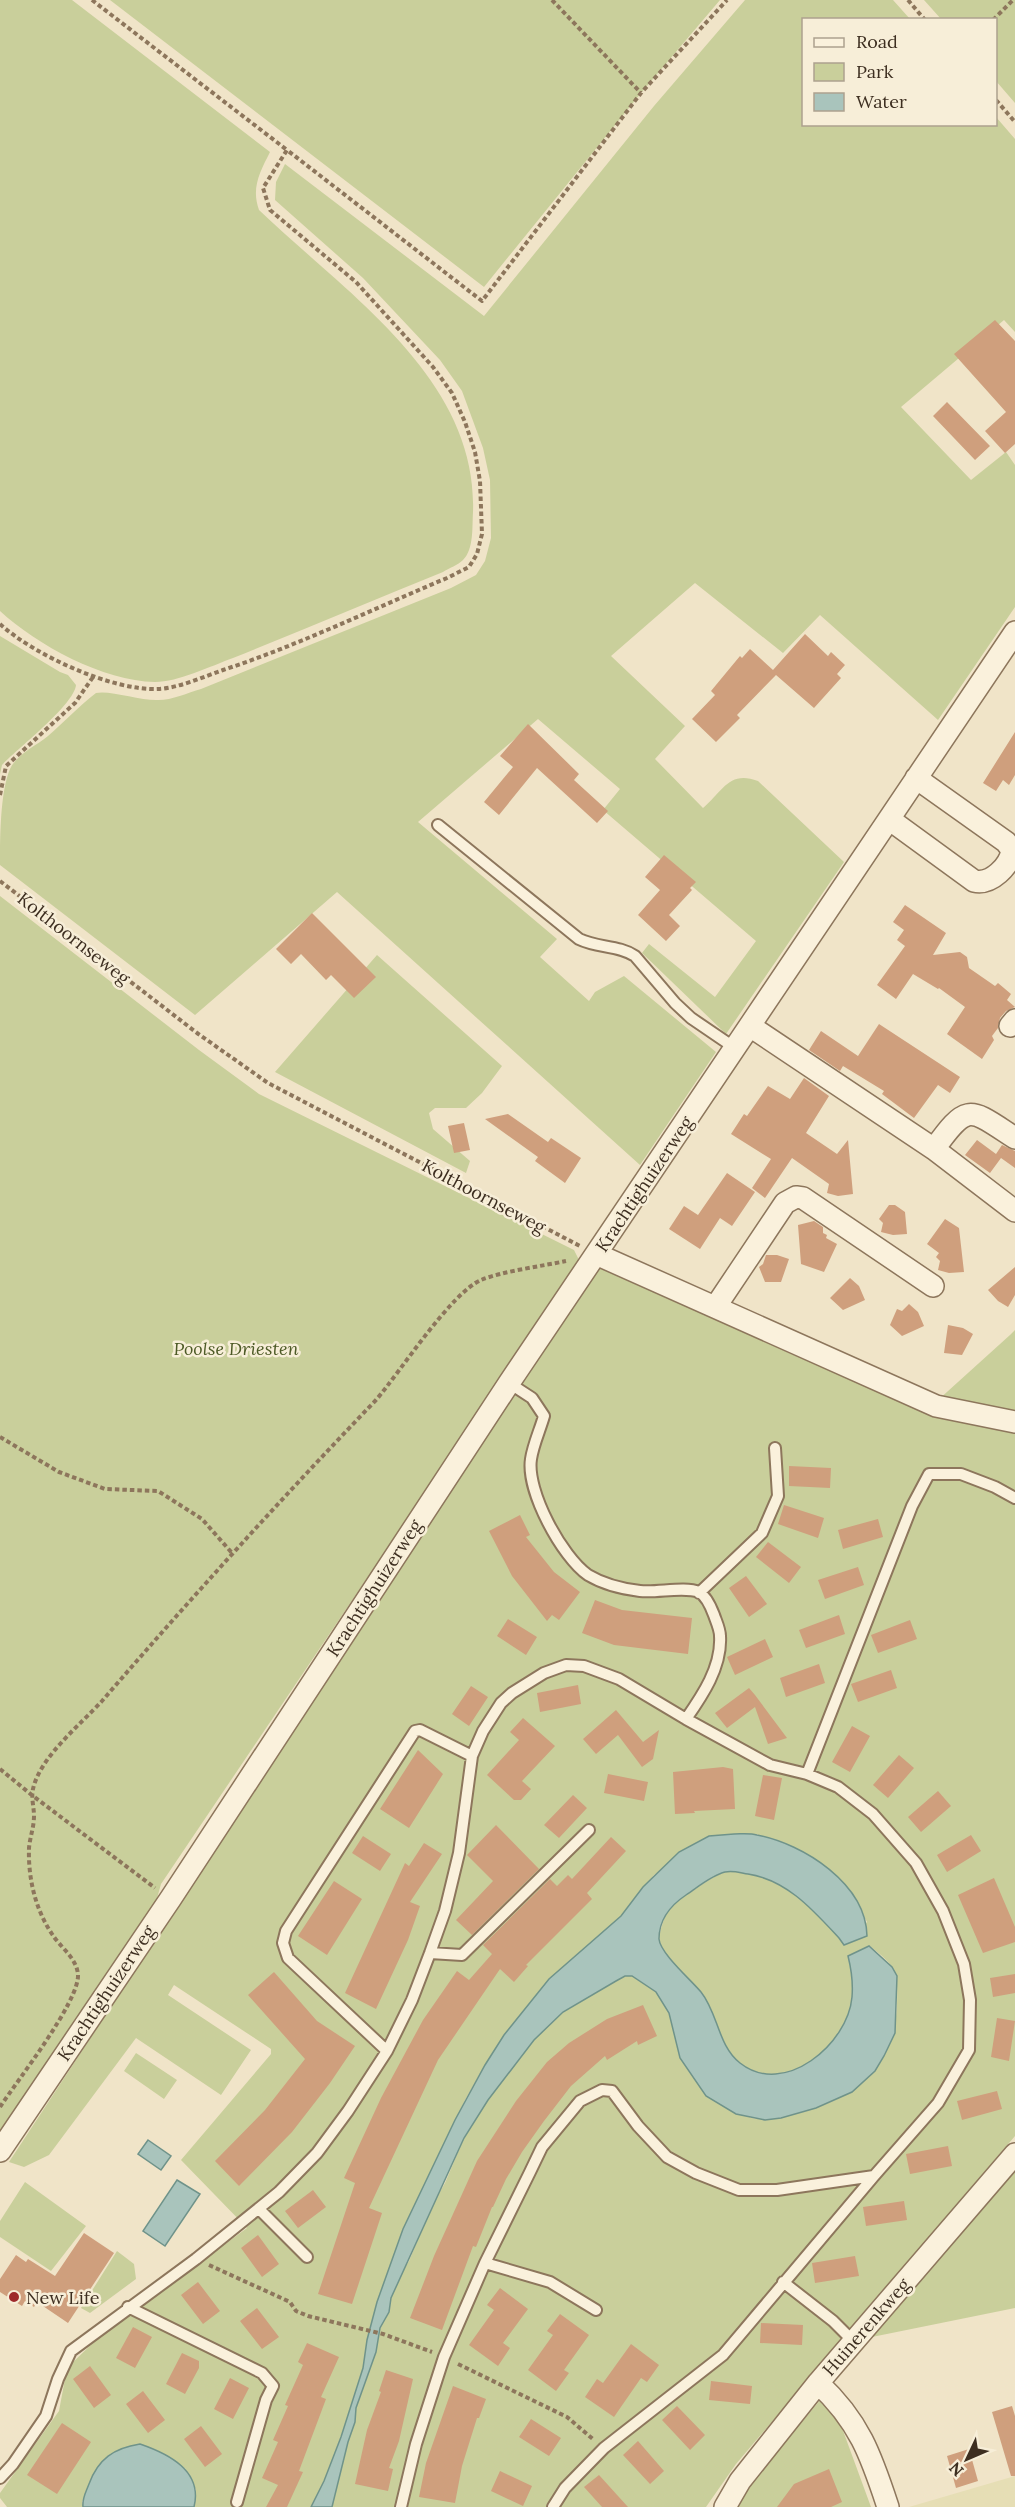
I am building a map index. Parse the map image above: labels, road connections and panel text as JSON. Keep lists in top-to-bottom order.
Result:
{
  "streets": {
    "street": ["Krachtighuizerweg", "Huinerenkweg"],
    "path": ["Kolthoornseweg"]
  },
  "crossings": [
    ["Kolthoornseweg", "Krachtighuizerweg"]
  ],
  "parks": ["Poolse Driesten"],
  "places": ["New Life"],
  "legend": ["Road", "Park", "Water"],
  "north": "bottom left"
}
